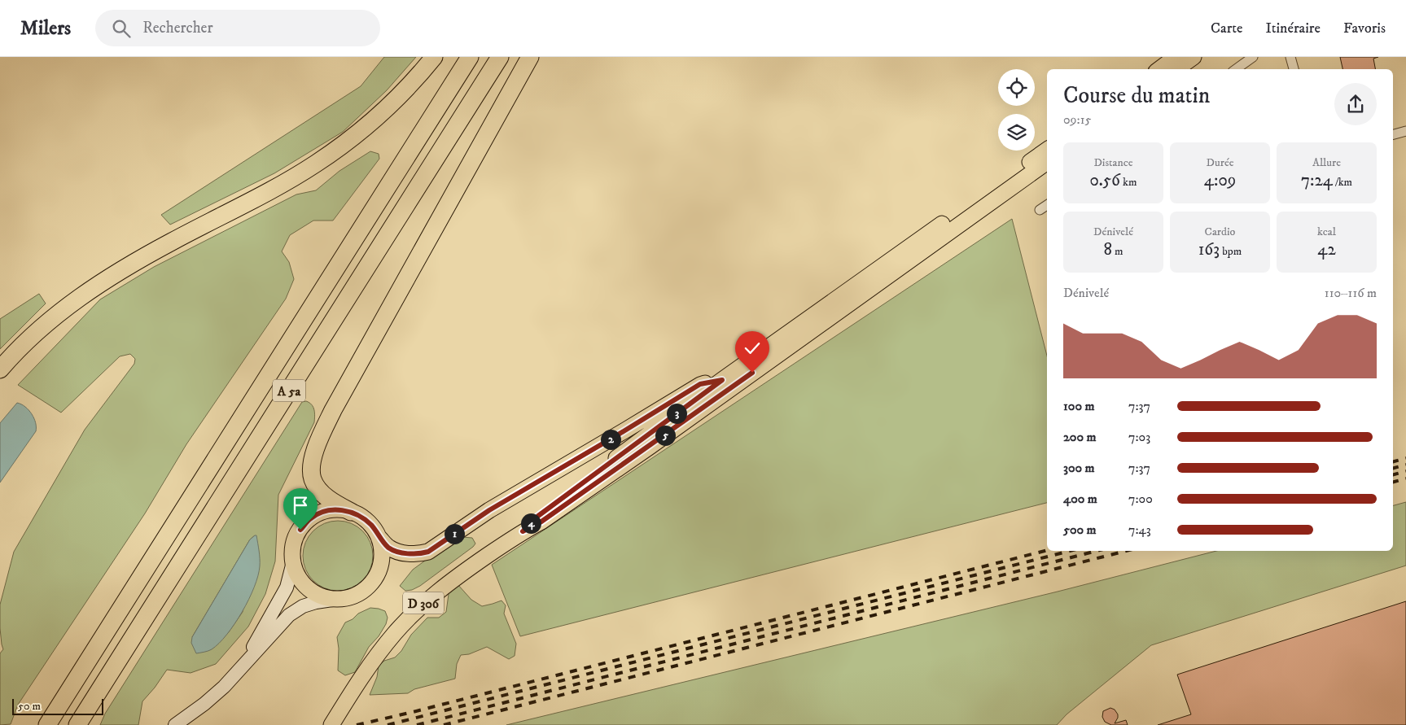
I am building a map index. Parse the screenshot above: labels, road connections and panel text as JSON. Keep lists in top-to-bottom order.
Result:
{
  "streets": {
    "highway": ["A 5a"],
    "main road": ["D 306"]
  },
  "scale_bar": "50 m",
  "page": {
    "header": "Milers",
    "search": "Rechercher",
    "nav": ["Carte", "Itinéraire", "Favoris"],
    "heading": ["Course du matin", "09:15"],
    "stats": [
      ["Distance", "0.56 km"],
      ["Durée", "4:09"],
      ["Allure", "7:24 /km"],
      ["Dénivelé", "8 m"],
      ["Cardio", "163 bpm"],
      ["kcal", "42"]
    ],
    "chart": ["Dénivelé", "110–116 m"],
    "list": [
      {
        "name": "100 m",
        "note": "7:37"
      },
      {
        "name": "200 m",
        "note": "7:03"
      },
      {
        "name": "300 m",
        "note": "7:37"
      },
      {
        "name": "400 m",
        "note": "7:00"
      },
      {
        "name": "500 m",
        "note": "7:43"
      }
    ],
    "pins": [
      "3",
      "5",
      "2",
      "4",
      "1"
    ],
    "scale": "50 m"
  }
}
